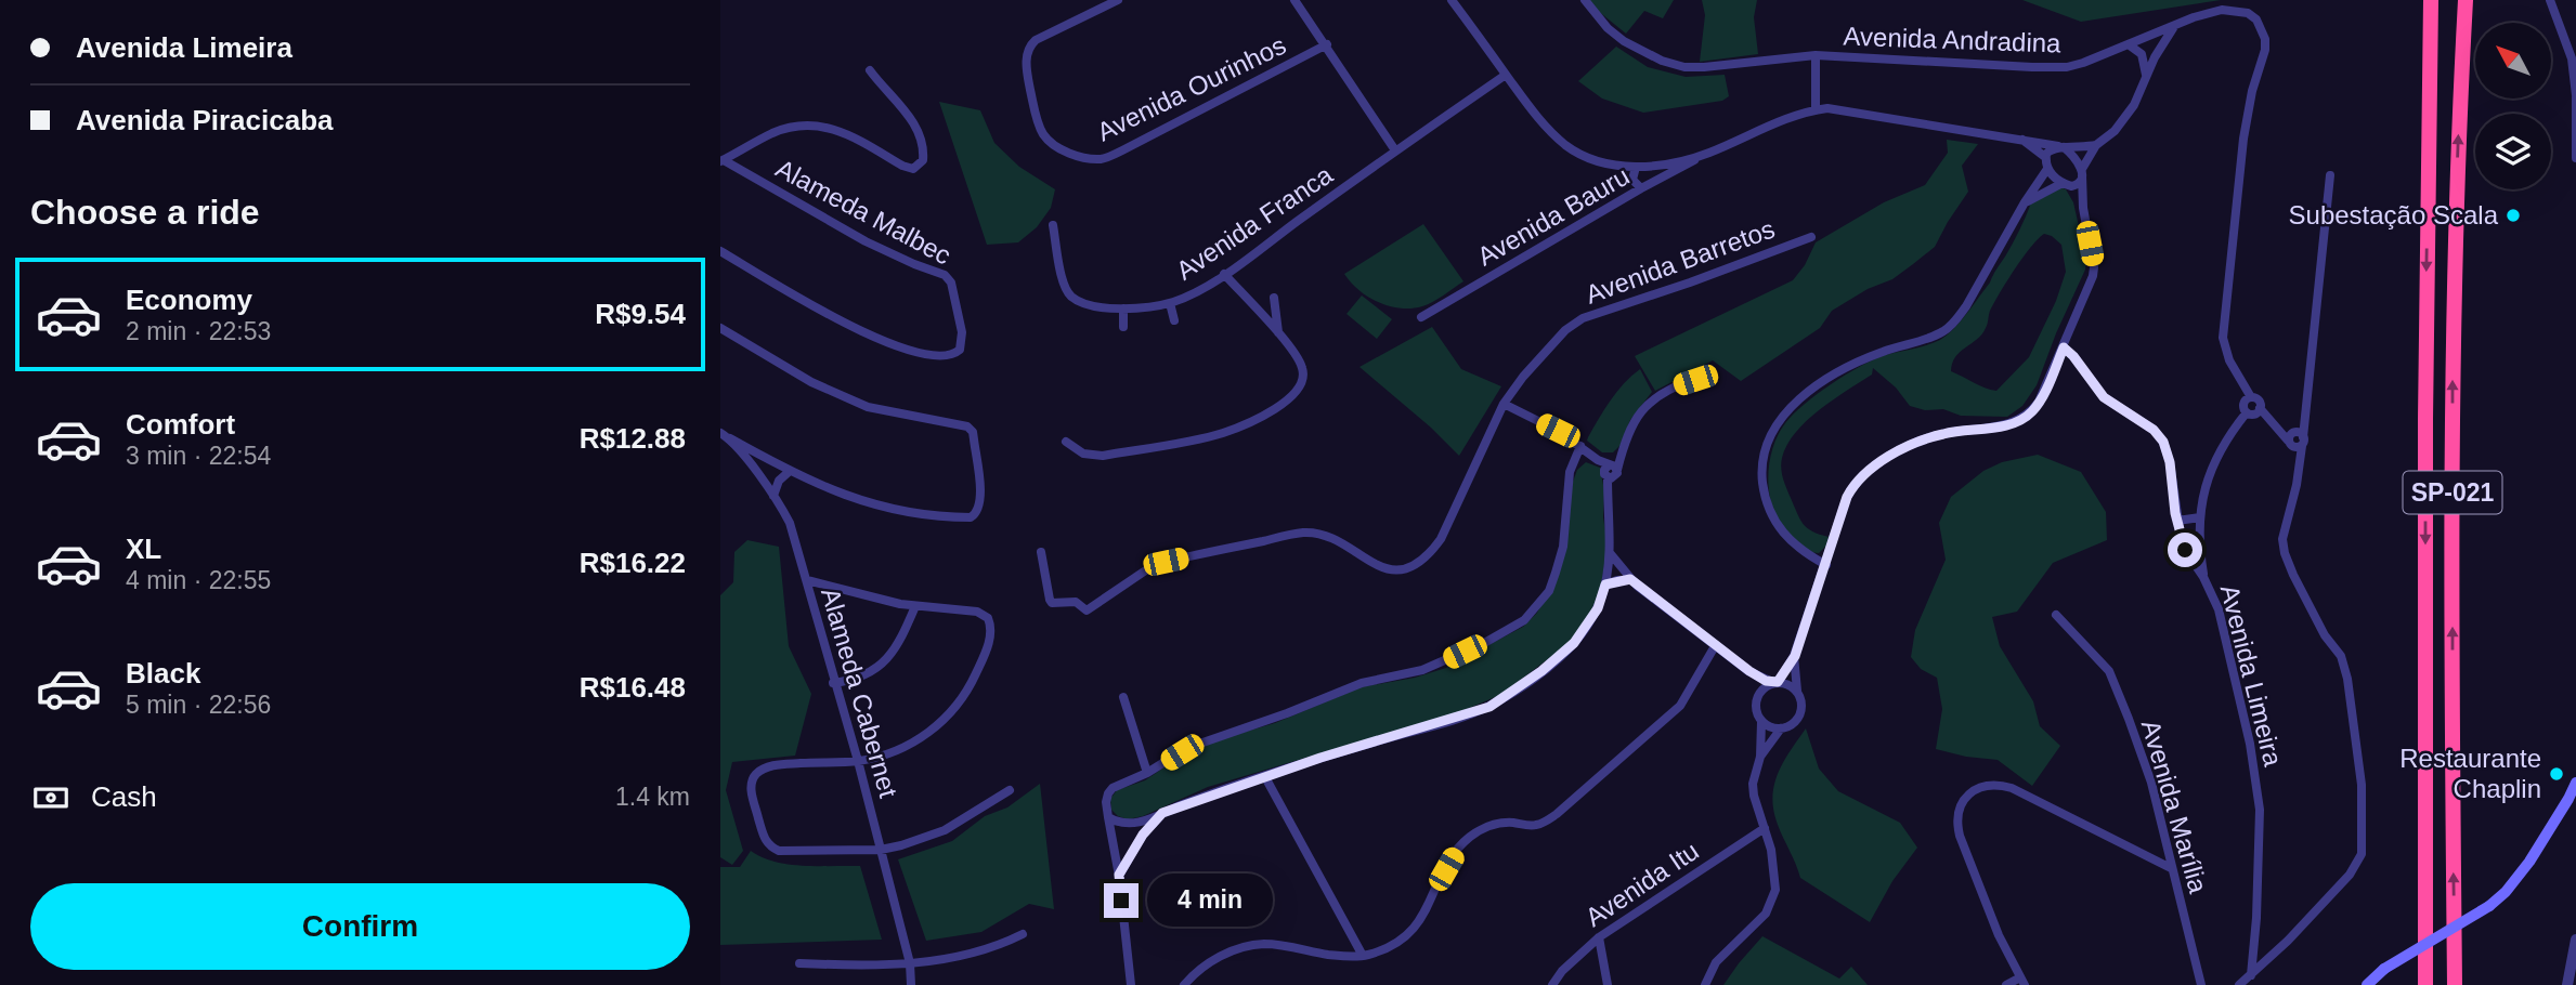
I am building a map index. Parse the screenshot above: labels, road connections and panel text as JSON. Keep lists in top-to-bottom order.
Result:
{
  "streets": {
    "highway": ["SP-021"],
    "street": [
      "Avenida Andradina",
      "Avenida Ourinhos",
      "Alameda Malbec",
      "Avenida Bauru",
      "Avenida Franca",
      "Avenida Barretos",
      "Avenida Limeira",
      "Alameda Cabernet",
      "Avenida Marília",
      "Avenida Itu"
    ]
  },
  "places": ["Subestação Scala", "Restaurante Chaplin"],
  "north": "top left",
  "page": {
    "banner": ["Avenida Limeira", "Avenida Piracicaba"],
    "heading": "Choose a ride",
    "list": [
      {
        "name": "Economy",
        "note": "2 min · 22:53",
        "value": "R$9.54"
      },
      {
        "name": "Comfort",
        "note": "3 min · 22:54",
        "value": "R$12.88"
      },
      {
        "name": "XL",
        "note": "4 min · 22:55",
        "value": "R$16.22"
      },
      {
        "name": "Black",
        "note": "5 min · 22:56",
        "value": "R$16.48"
      }
    ],
    "pay": ["Cash", "1.4 km"],
    "buttons": "Confirm",
    "bubble": "4 min"
  }
}
